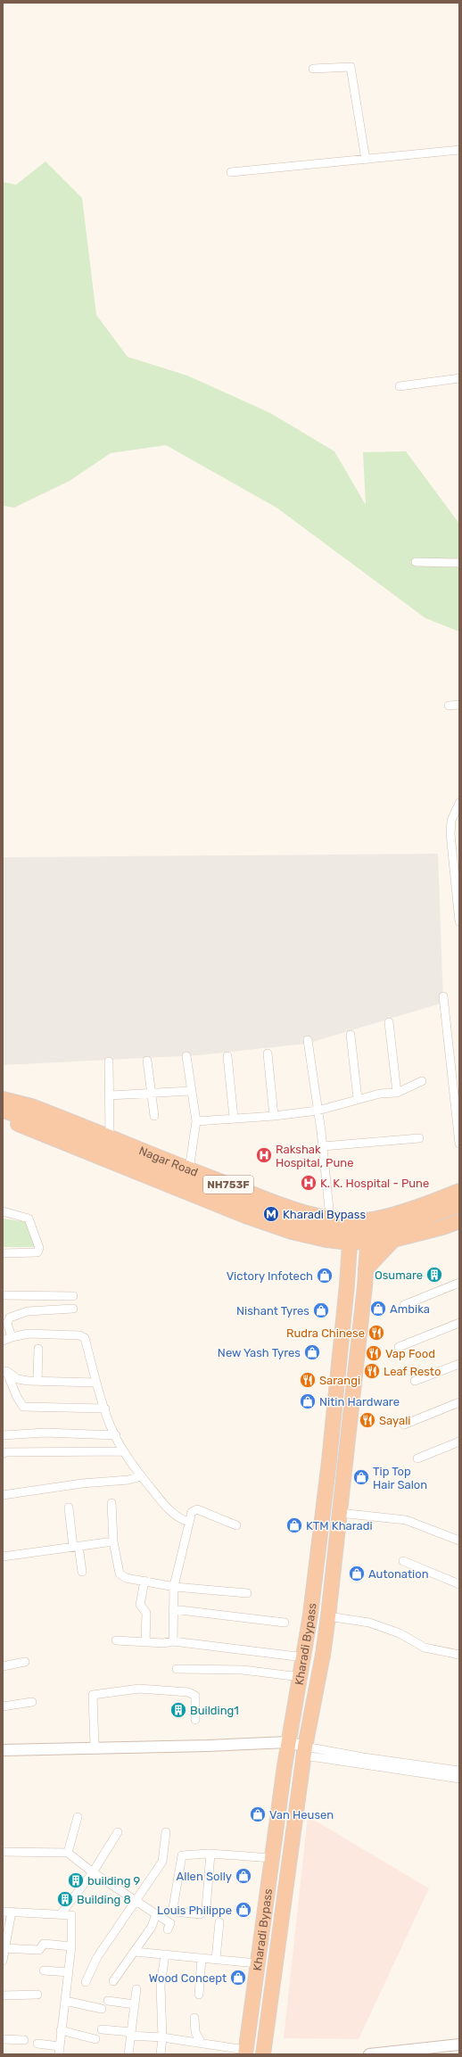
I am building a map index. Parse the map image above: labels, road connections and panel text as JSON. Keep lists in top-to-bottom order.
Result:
{
  "streets": {
    "highway": ["Nagar Road", "NH753F", "Kharadi Bypass"]
  },
  "crossings": [
    ["Nagar Road", "Kharadi Bypass"]
  ],
  "places": {
    "hospital": ["Rakshak Hospital, Pune", "K. K. Hospital - Pune"],
    "metro station": ["Kharadi Bypass"],
    "building": [
      "Osumare",
      "Building1",
      "building 9",
      "Building 8"
    ],
    "shop": [
      "Victory Infotech",
      "Ambika",
      "Nishant Tyres",
      "New Yash Tyres",
      "Nitin Hardware",
      "Tip Top Hair Salon",
      "KTM Kharadi",
      "Autonation",
      "Van Heusen",
      "Allen Solly",
      "Louis Philippe",
      "Wood Concept"
    ],
    "restaurant": [
      "Rudra Chinese",
      "Vap Food",
      "Leaf Resto",
      "Sarangi",
      "Sayali"
    ]
  }
}
